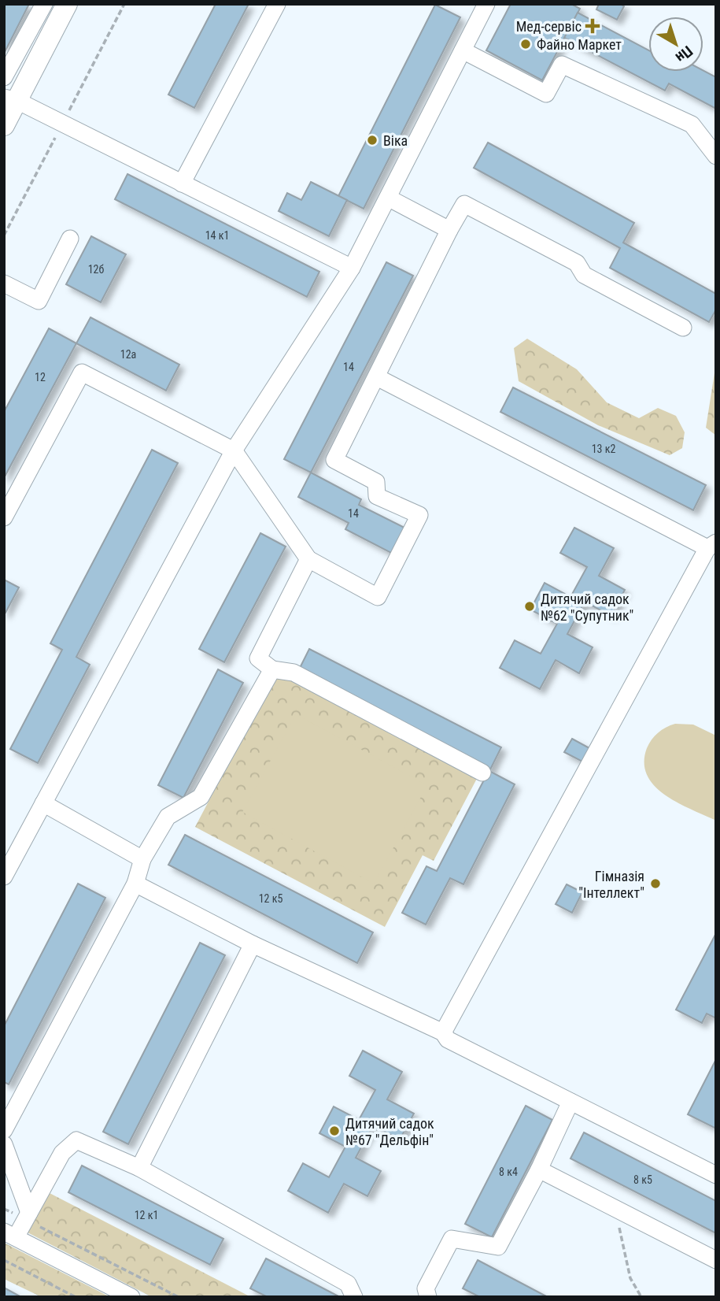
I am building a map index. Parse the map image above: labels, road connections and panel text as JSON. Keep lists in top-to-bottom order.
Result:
{
  "places": {
    "health": ["Мед-сервіс"],
    "other": [
      "Файно Маркет",
      "Віка",
      "Дитячий садок №62 \"Супутник\"",
      "Гімназія \"Інтеллект\"",
      "Дитячий садок №67 \"Дельфін\""
    ]
  },
  "house_numbers": [
    "14 к1",
    "12б",
    "12а",
    "14",
    "12",
    "13 к2",
    "14",
    "12 к5",
    "8 к4",
    "8 к5",
    "12 к1"
  ],
  "north": "bottom right"
}
